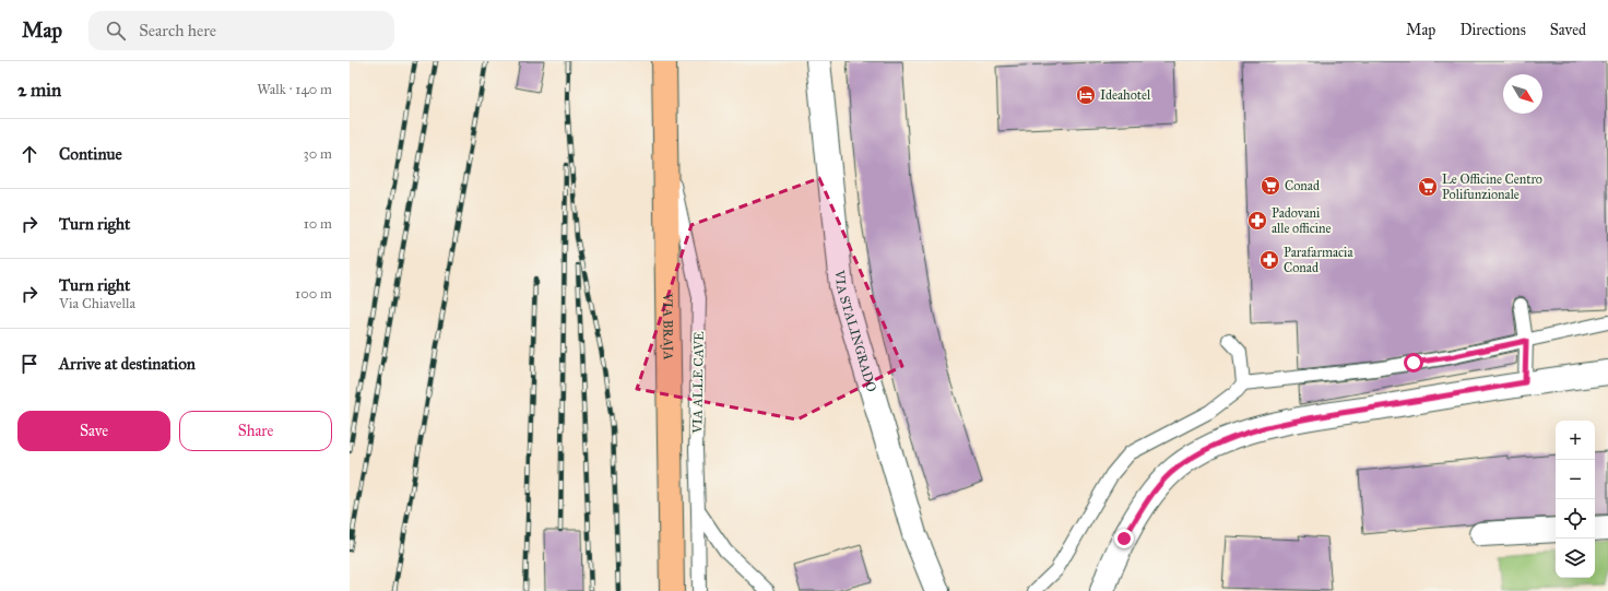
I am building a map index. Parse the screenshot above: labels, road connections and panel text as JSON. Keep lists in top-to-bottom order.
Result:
{
  "streets": {
    "main road": ["VIA BRAJA"],
    "street": ["VIA STALINGRADO"],
    "lane": ["VIA ALLE CAVE"]
  },
  "crossings": [
    ["VIA BRAJA", "VIA ALLE CAVE"]
  ],
  "places": {
    "hotel": ["Ideahotel"],
    "supermarket": ["Conad", "Le Officine Centro Polifunzionale"],
    "pharmacy": ["Padovani alle officine", "Parafarmacia Conad"]
  },
  "north": "bottom right",
  "page": {
    "header": "Map",
    "search": "Search here",
    "nav": ["Map", "Directions", "Saved"],
    "heading": ["2 min", "Walk · 140 m"],
    "list": [
      ["Continue", "30 m"],
      ["Turn right", "10 m"],
      ["Turn right", "Via Chiavella", "100 m"],
      "Arrive at destination"
    ],
    "buttons": ["Save", "Share"],
    "map_buttons": ["+", "−"]
  }
}
